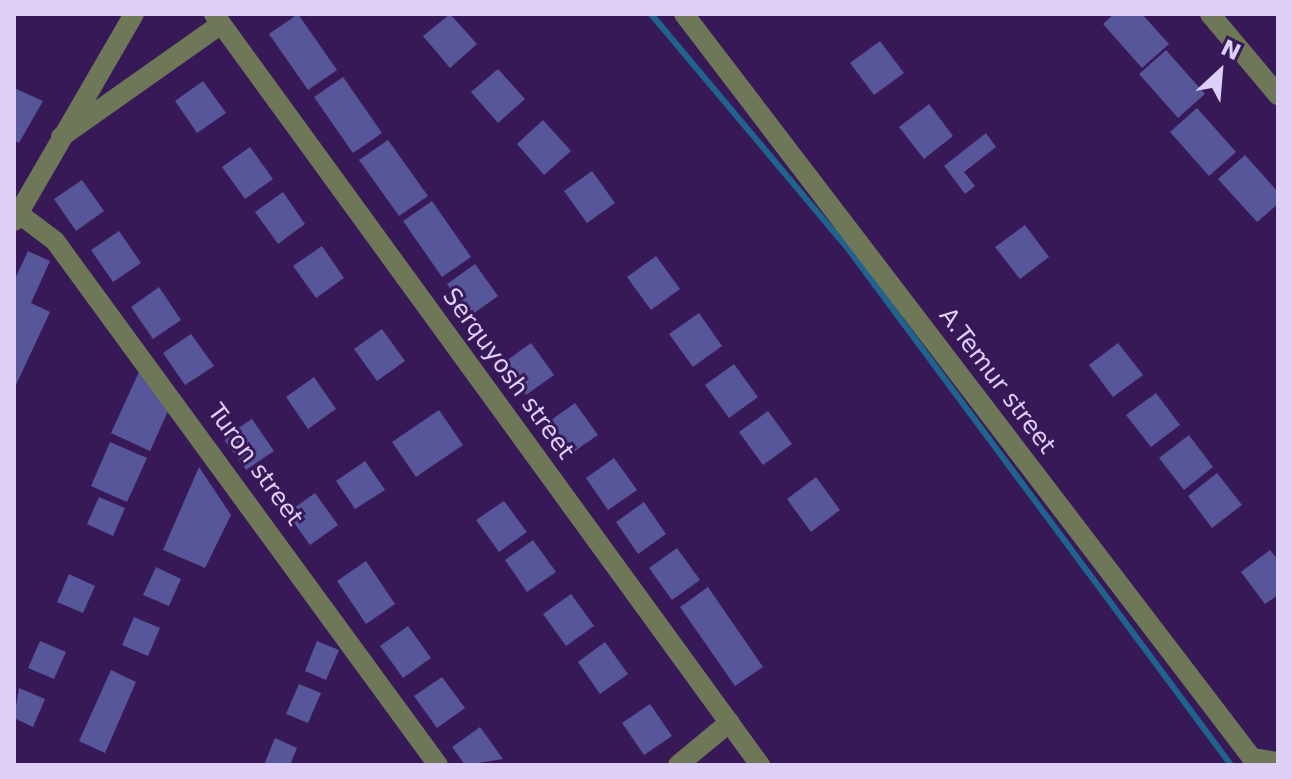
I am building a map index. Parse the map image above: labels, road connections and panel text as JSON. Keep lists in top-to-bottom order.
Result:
{
  "streets": {
    "street": ["Serquyosh street", "A.Temur street", "Turon street"]
  },
  "north": "top right"
}
